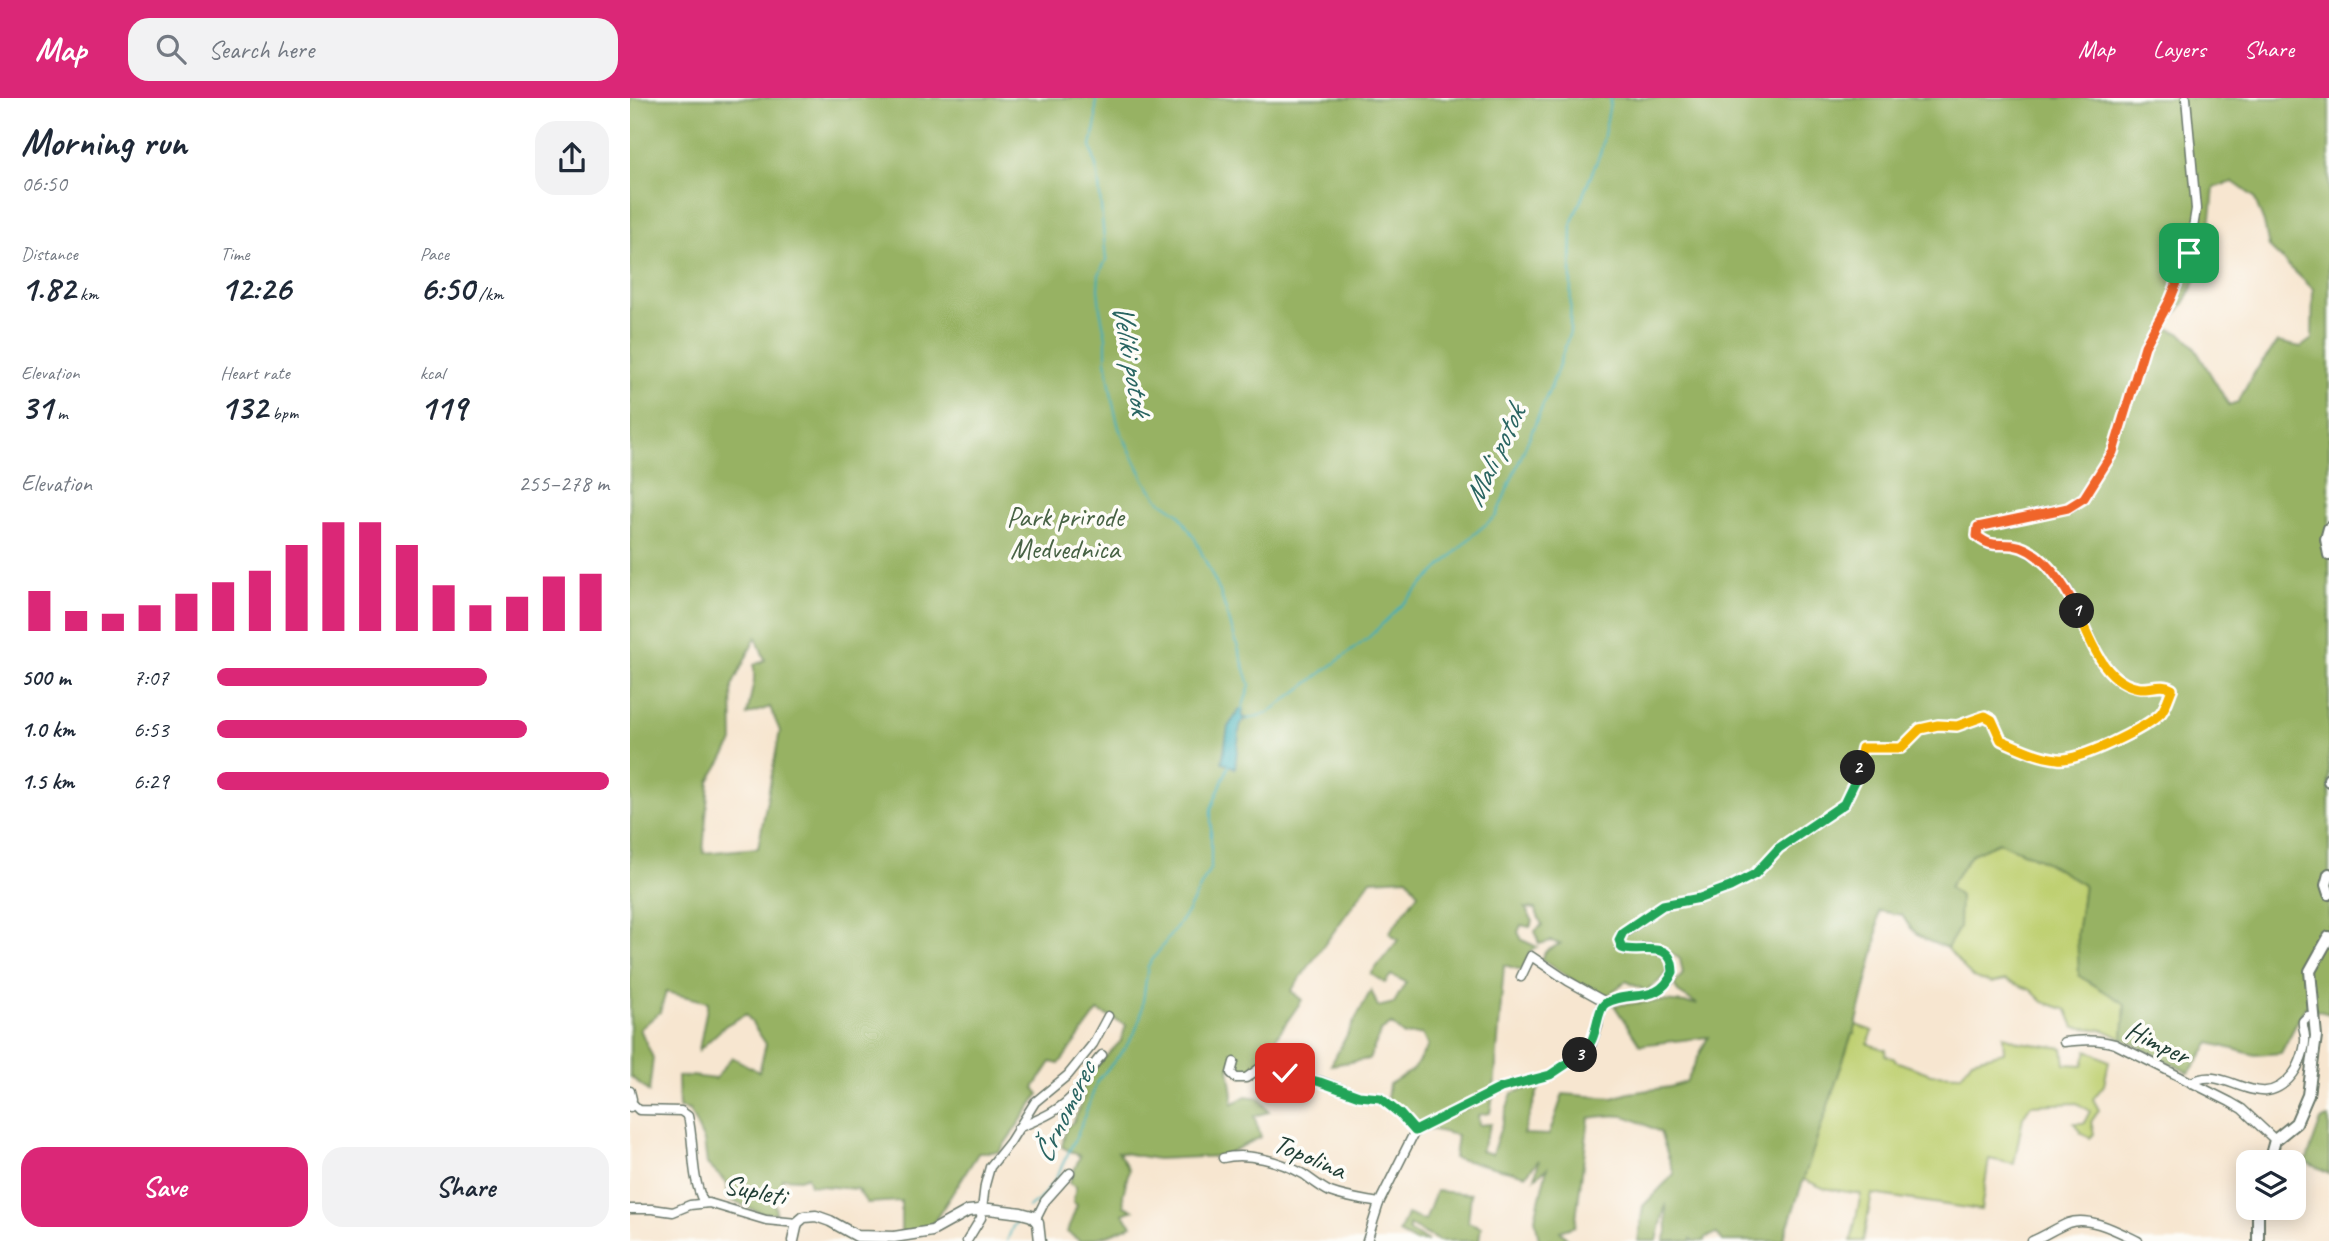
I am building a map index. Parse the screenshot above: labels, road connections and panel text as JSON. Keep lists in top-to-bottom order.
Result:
{
  "streets": {
    "street": ["Himper", "Topolina", "Supleti"]
  },
  "water": ["Veliki potok", "Mali potok", "Črnomerec"],
  "parks": ["Park prirode Medvednica"],
  "page": {
    "header": "Map",
    "search": "Search here",
    "nav": ["Map", "Layers", "Share"],
    "heading": ["Morning run", "06:50"],
    "stats": [
      ["Distance", "1.82 km"],
      ["Time", "12:26"],
      ["Pace", "6:50 /km"],
      ["Elevation", "31 m"],
      ["Heart rate", "132 bpm"],
      ["kcal", "119"]
    ],
    "chart": ["Elevation", "255–278 m"],
    "pins": ["1", "2", "3"],
    "list": [
      {
        "name": "500 m",
        "note": "7:07"
      },
      {
        "name": "1.0 km",
        "note": "6:53"
      },
      {
        "name": "1.5 km",
        "note": "6:29"
      }
    ],
    "buttons": ["Save", "Share"]
  }
}
